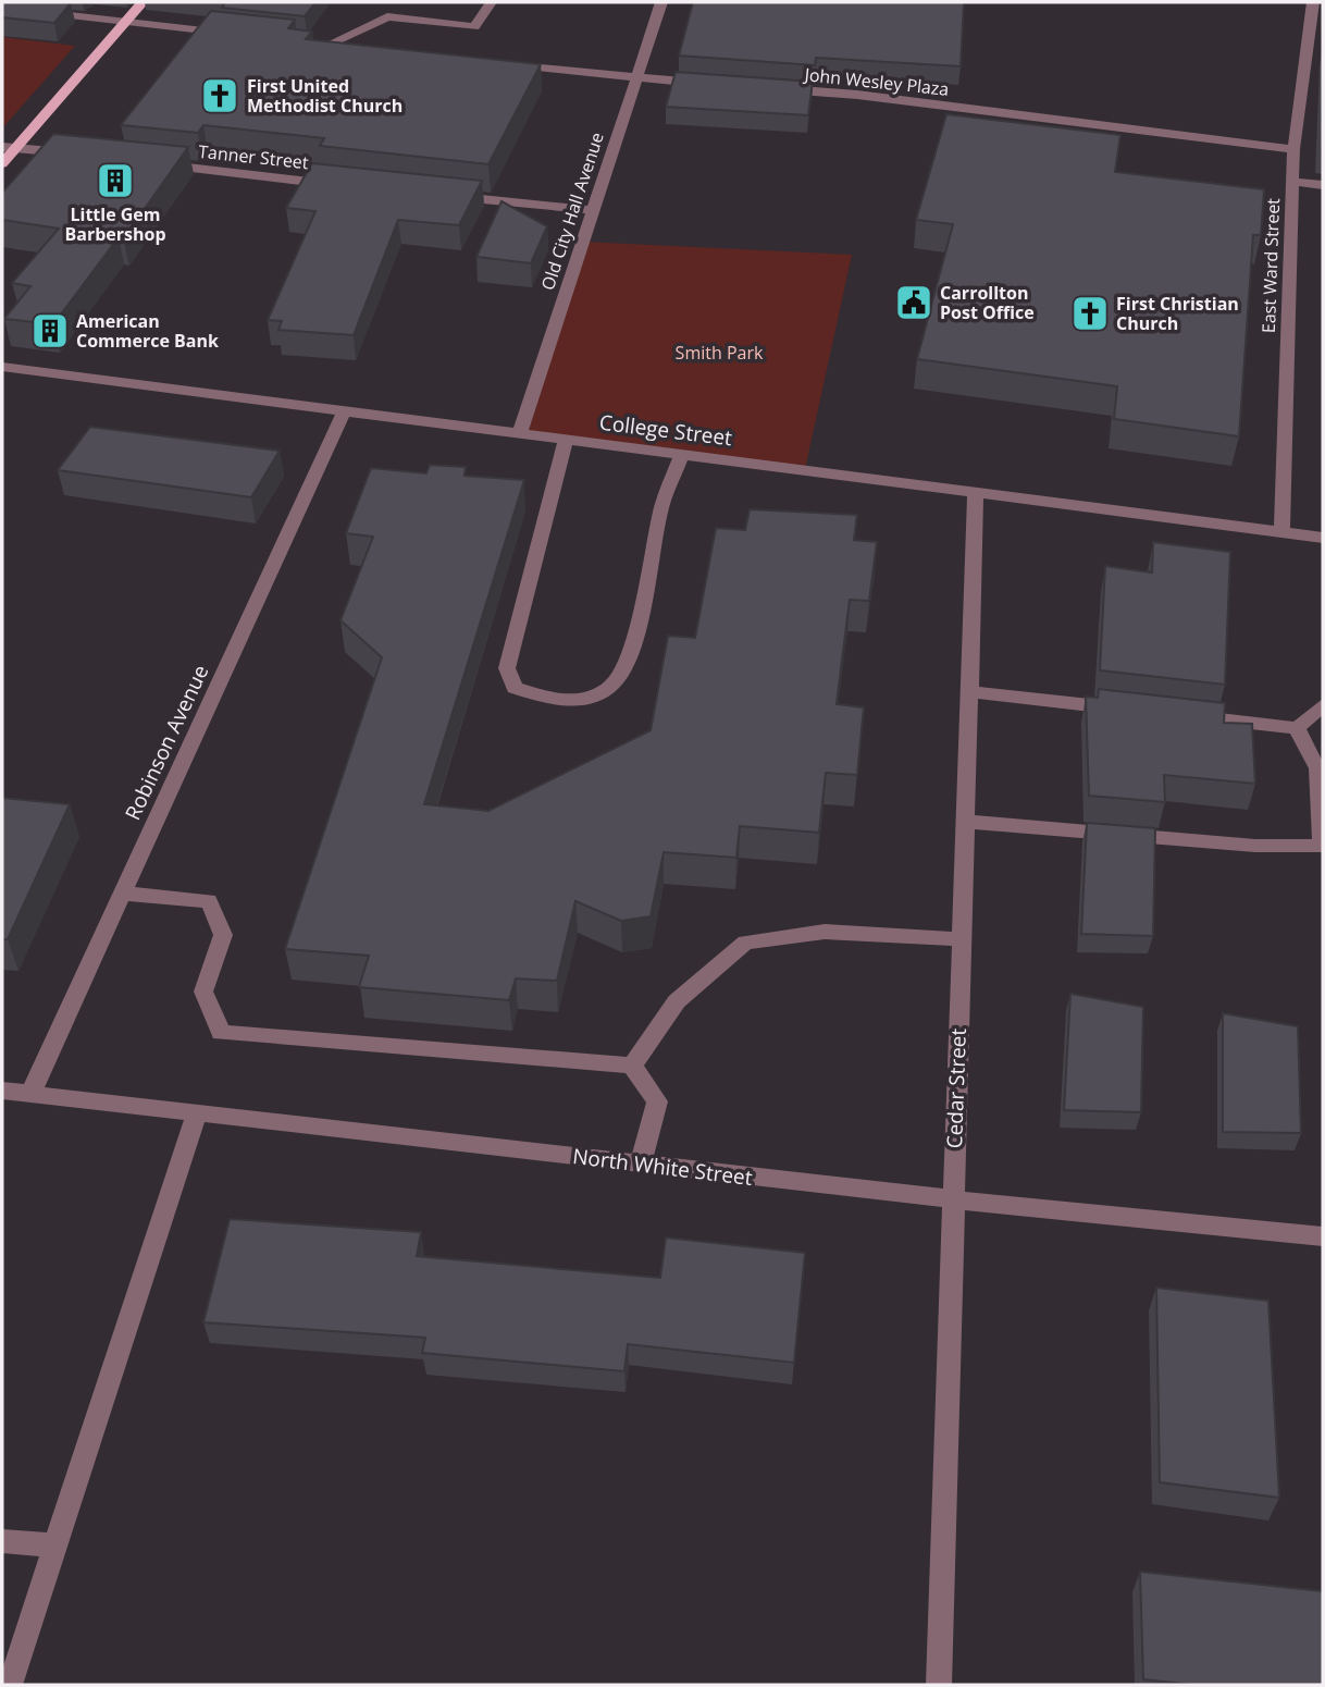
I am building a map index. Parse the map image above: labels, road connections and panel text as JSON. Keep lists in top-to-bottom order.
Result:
{
  "streets": {
    "street": [
      "John Wesley Plaza",
      "Tanner Street",
      "Old City Hall Avenue",
      "East Ward Street",
      "College Street",
      "Robinson Avenue",
      "Cedar Street",
      "North White Street"
    ]
  },
  "crossings": [
    ["John Wesley Plaza", "East Ward Street"],
    ["Old City Hall Avenue", "College Street"],
    ["East Ward Street", "College Street"],
    ["College Street", "Robinson Avenue"],
    ["College Street", "Cedar Street"],
    ["Robinson Avenue", "North White Street"],
    ["Cedar Street", "North White Street"]
  ],
  "parks": ["Smith Park"],
  "places": {
    "church": ["First United Methodist Church", "First Christian Church"],
    "building": ["Little Gem Barbershop", "American Commerce Bank"],
    "public building": ["Carrollton Post Office"]
  }
}
